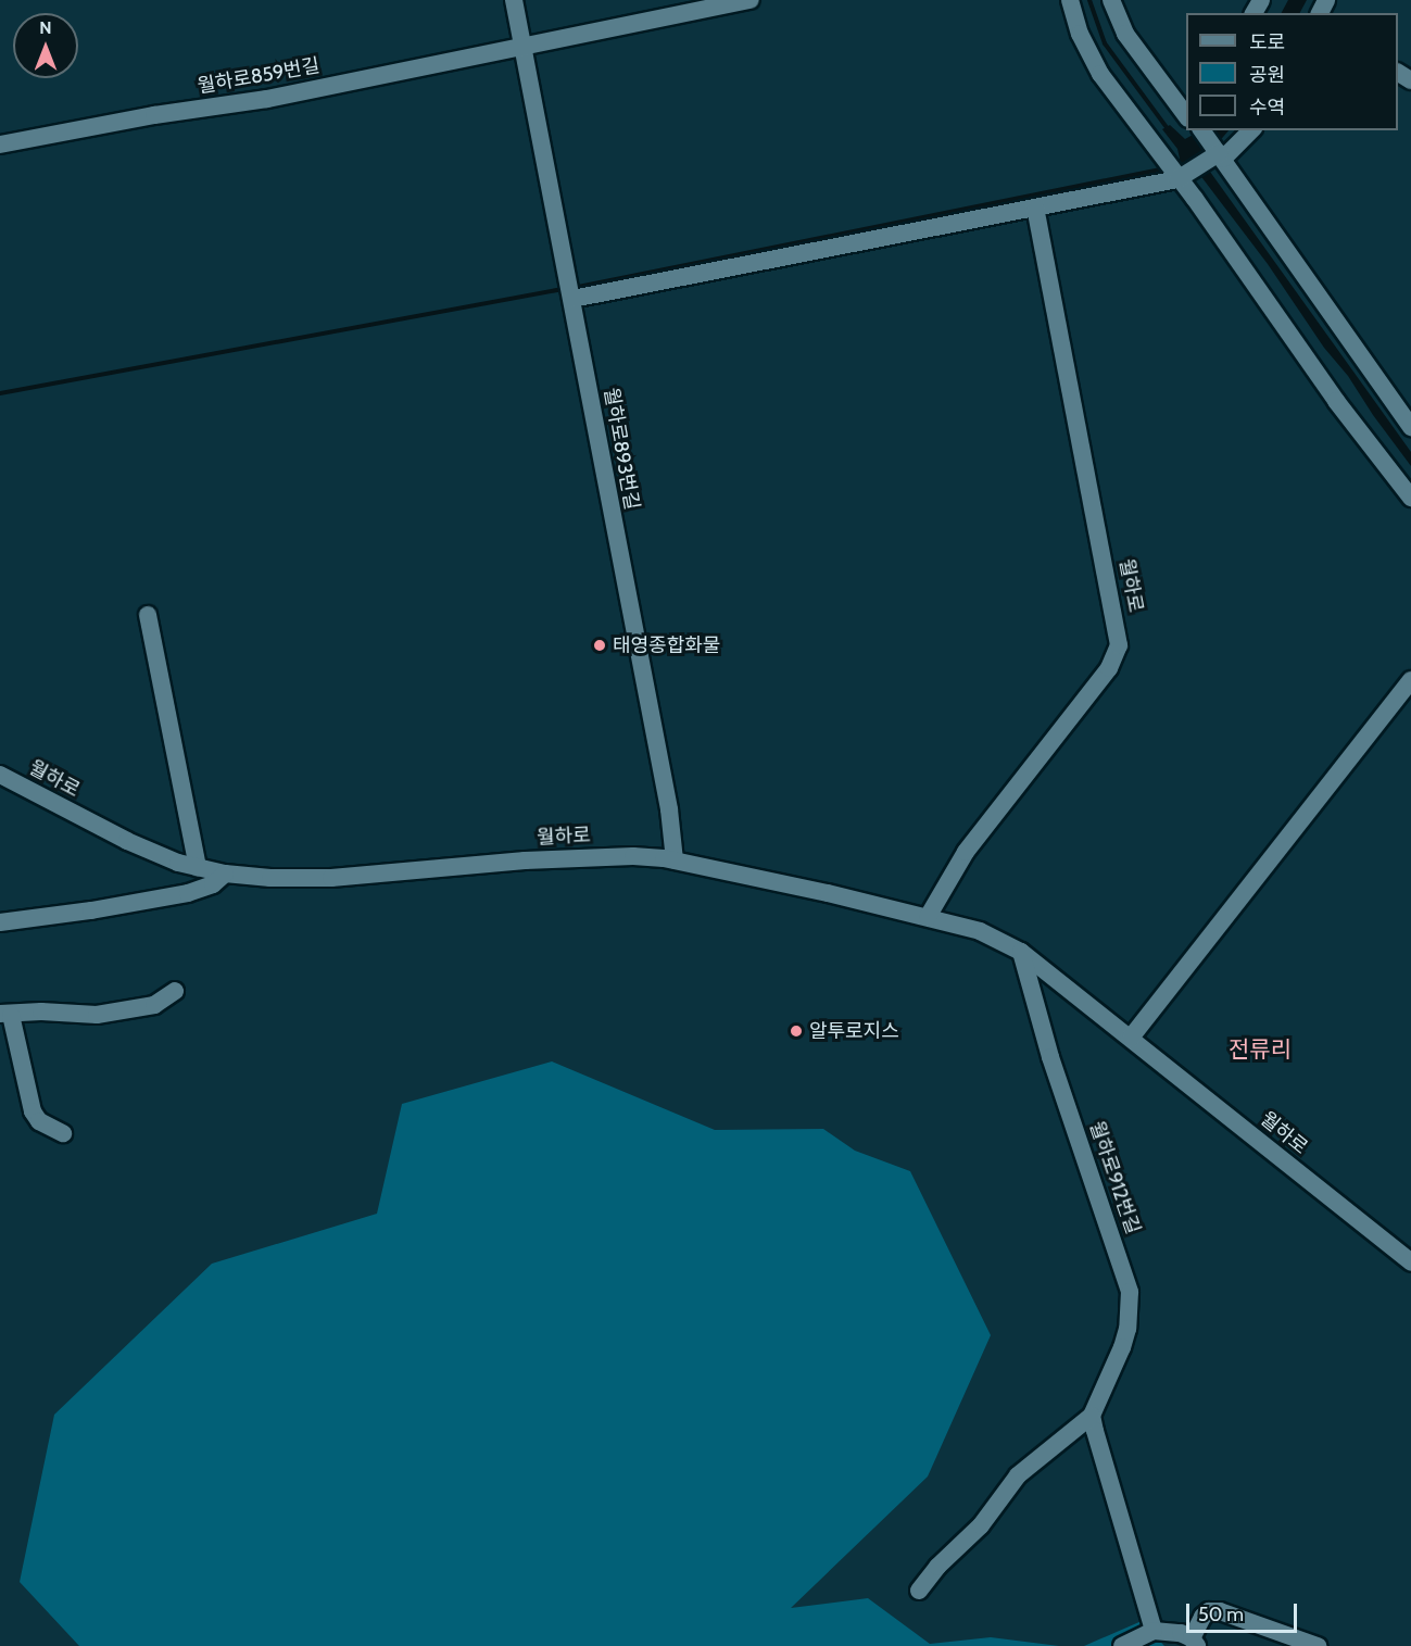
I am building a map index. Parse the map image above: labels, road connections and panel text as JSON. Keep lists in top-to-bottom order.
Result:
{
  "streets": {
    "street": [
      "월하로859번길",
      "월하로893번길",
      "월하로",
      "월하로912번길"
    ]
  },
  "crossings": [
    ["월하로859번길", "월하로893번길"],
    ["월하로893번길", "월하로"],
    ["월하로", "월하로912번길"]
  ],
  "districts": ["전류리"],
  "places": ["태영종합화물", "알투로지스"],
  "legend": ["도로", "공원", "수역"],
  "scale_bar": "50 m",
  "north": "top"
}
